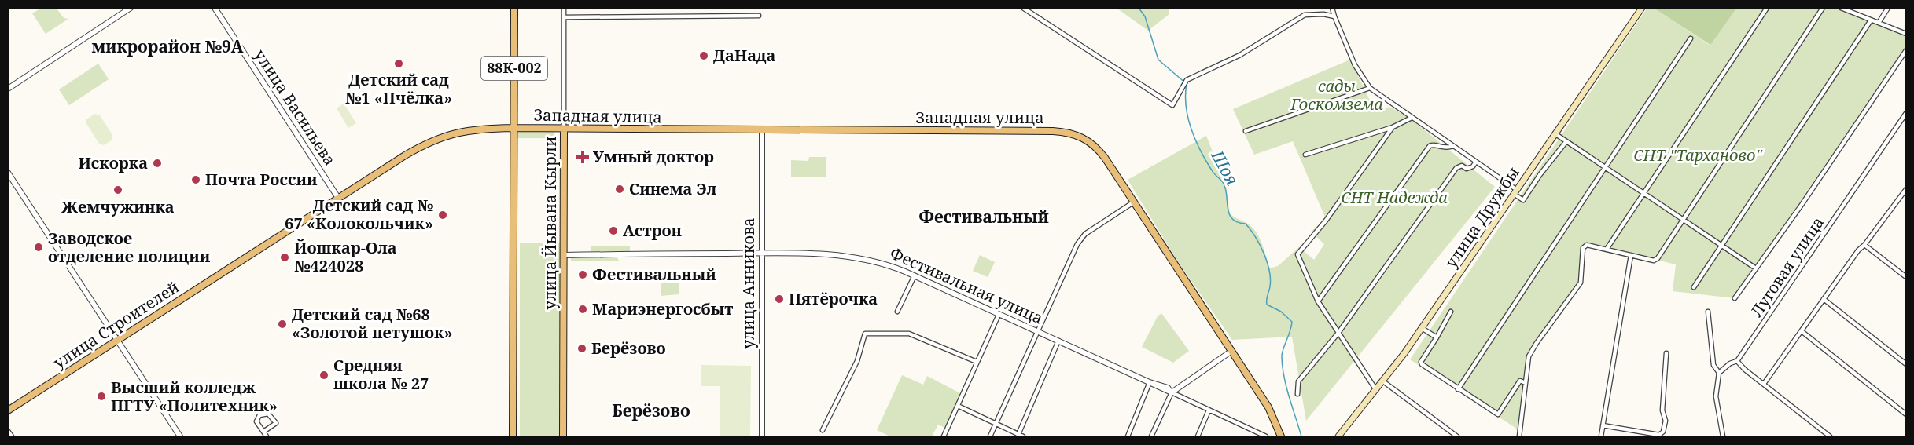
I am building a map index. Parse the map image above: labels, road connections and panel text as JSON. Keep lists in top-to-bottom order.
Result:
{
  "streets": {
    "main road": [
      "88К-002",
      "Западная улица",
      "улица Дружбы",
      "улица Йывана Кырли",
      "улица Строителей"
    ],
    "street": [
      "улица Васильева",
      "Луговая улица",
      "улица Анникова",
      "Фестивальная улица"
    ]
  },
  "crossings": [
    ["88К-002", "Западная улица"],
    ["88К-002", "улица Строителей"],
    ["улица Васильева", "улица Строителей"],
    ["Западная улица", "улица Йывана Кырли"],
    ["Западная улица", "улица Анникова"],
    ["Западная улица", "улица Строителей"],
    ["улица Йывана Кырли", "Фестивальная улица"],
    ["улица Анникова", "Фестивальная улица"]
  ],
  "districts": ["микрорайон №9А", "Фестивальный", "Берёзово"],
  "water": ["Шоя"],
  "parks": ["сады Госкомзема", "СНТ \"Тарханово\"", "СНТ Надежда"],
  "places": {
    "other": [
      "ДаНада",
      "Детский сад №1 «Пчёлка»",
      "Искорка",
      "Почта России",
      "Синема Эл",
      "Жемчужинка",
      "Детский сад № 67 «Колокольчик»",
      "Астрон",
      "Заводское отделение полиции",
      "Йошкар-Ола №424028",
      "Фестивальный",
      "Пятёрочка",
      "Мариэнергосбыт",
      "Детский сад №68 «Золотой петушок»",
      "Берёзово",
      "Средняя школа № 27",
      "Высший колледж ПГТУ «Политехник»"
    ],
    "health": ["Умный доктор"]
  }
}
